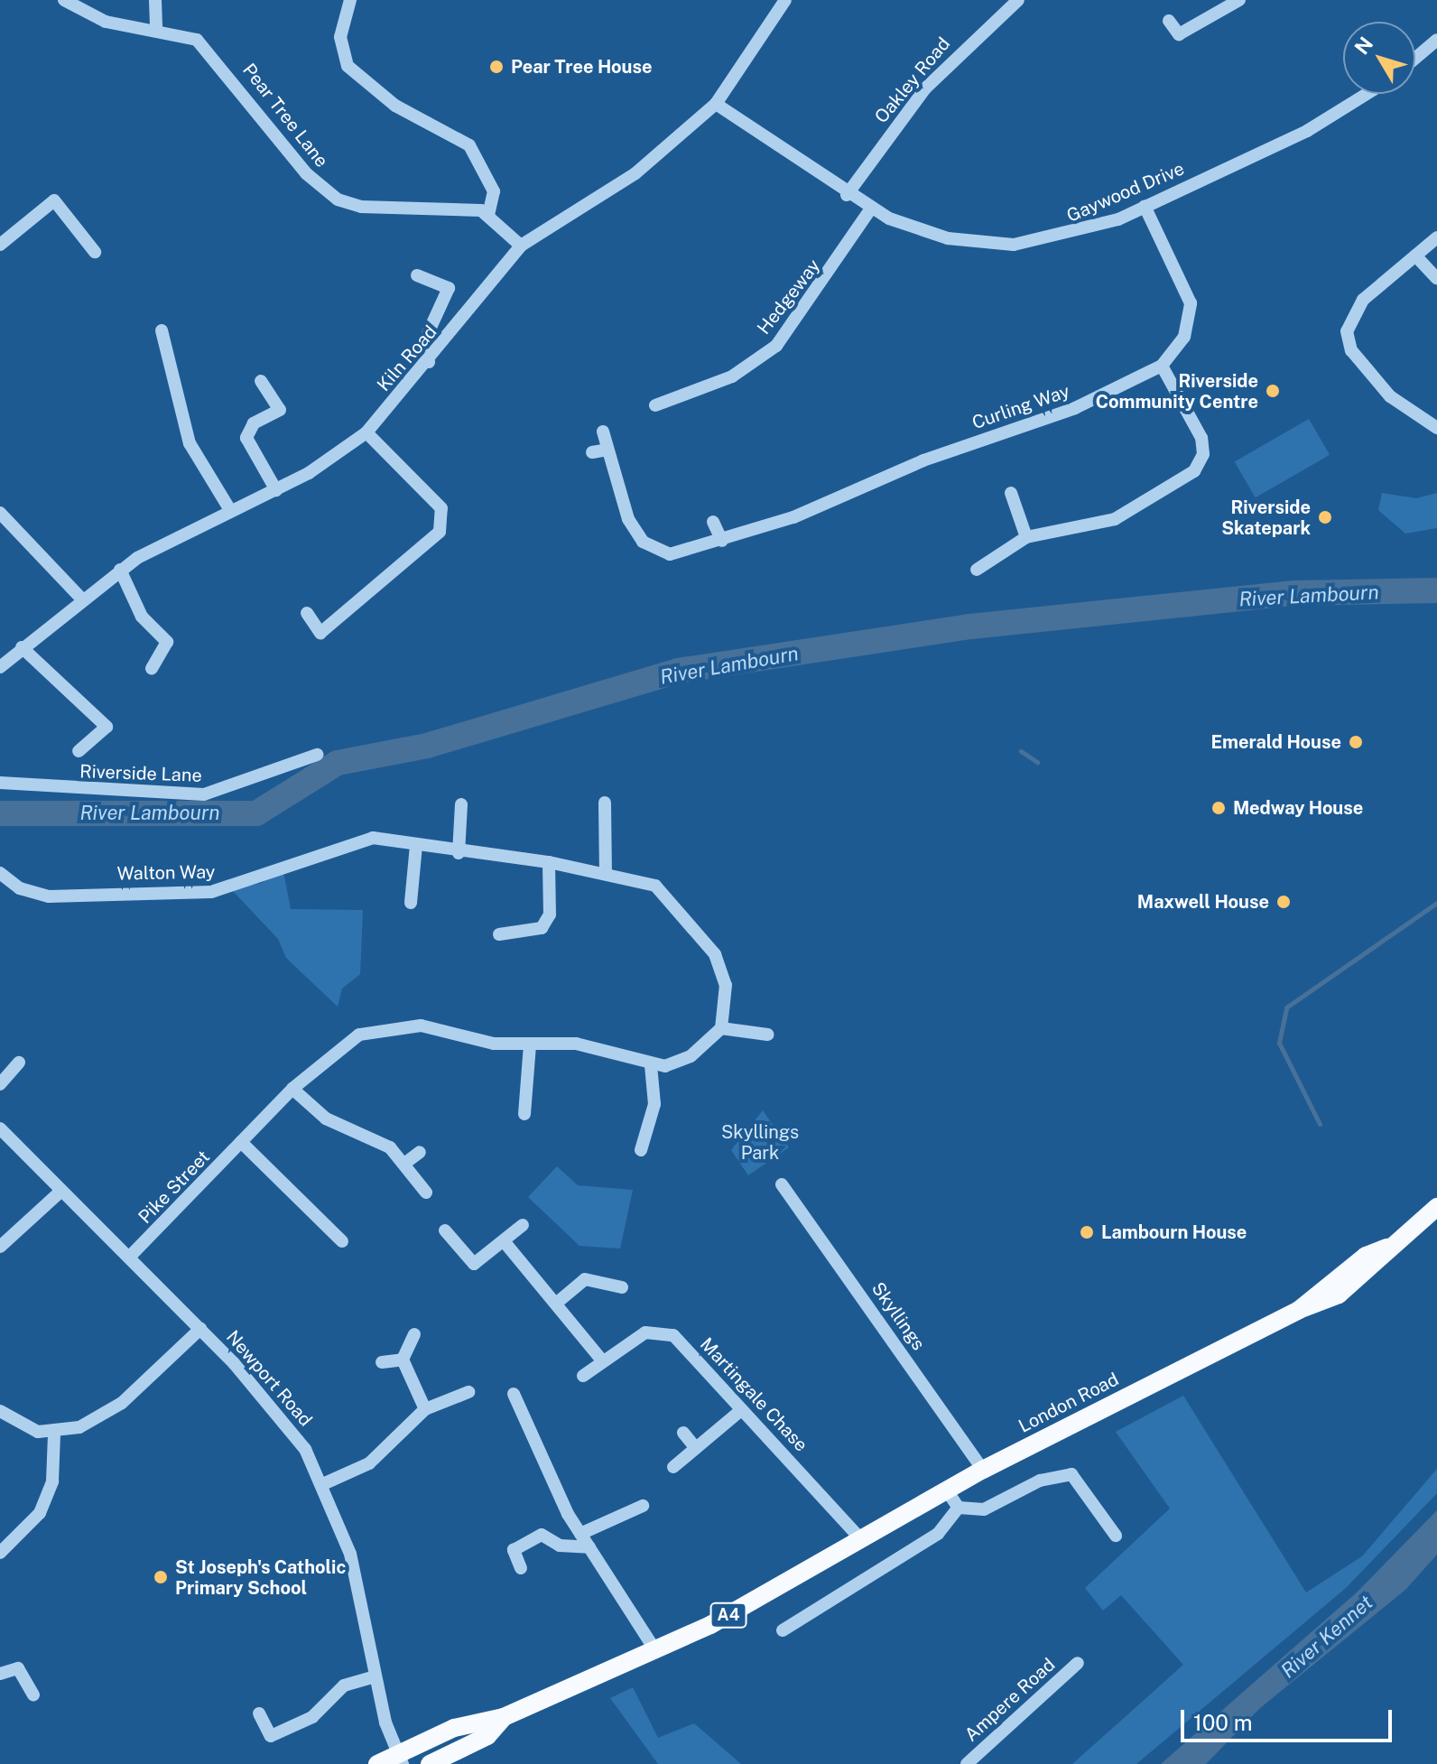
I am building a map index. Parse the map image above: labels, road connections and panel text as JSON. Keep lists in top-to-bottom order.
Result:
{
  "streets": {
    "main road": ["London Road", "A4"],
    "street": [
      "Oakley Road",
      "Pear Tree Lane",
      "Gaywood Drive",
      "Hedgeway",
      "Kiln Road",
      "Curling Way",
      "Riverside Lane",
      "Walton Way",
      "Pike Street",
      "Skyllings",
      "Newport Road",
      "Martingale Chase",
      "Ampere Road"
    ]
  },
  "crossings": [
    ["Oakley Road", "Gaywood Drive"],
    ["Gaywood Drive", "Hedgeway"],
    ["Gaywood Drive", "Kiln Road"],
    ["Gaywood Drive", "Curling Way"],
    ["Pike Street", "Newport Road"],
    ["Skyllings", "London Road"],
    ["Newport Road", "A4"],
    ["Martingale Chase", "London Road"],
    ["Martingale Chase", "A4"],
    ["London Road", "A4"]
  ],
  "water": ["River Lambourn", "River Kennet"],
  "parks": ["Skyllings Park"],
  "places": [
    "Pear Tree House",
    "Riverside Community Centre",
    "Riverside Skatepark",
    "Emerald House",
    "Medway House",
    "Maxwell House",
    "Lambourn House",
    "St Joseph's Catholic Primary School"
  ],
  "scale_bar": "100 m",
  "north": "top left"
}
